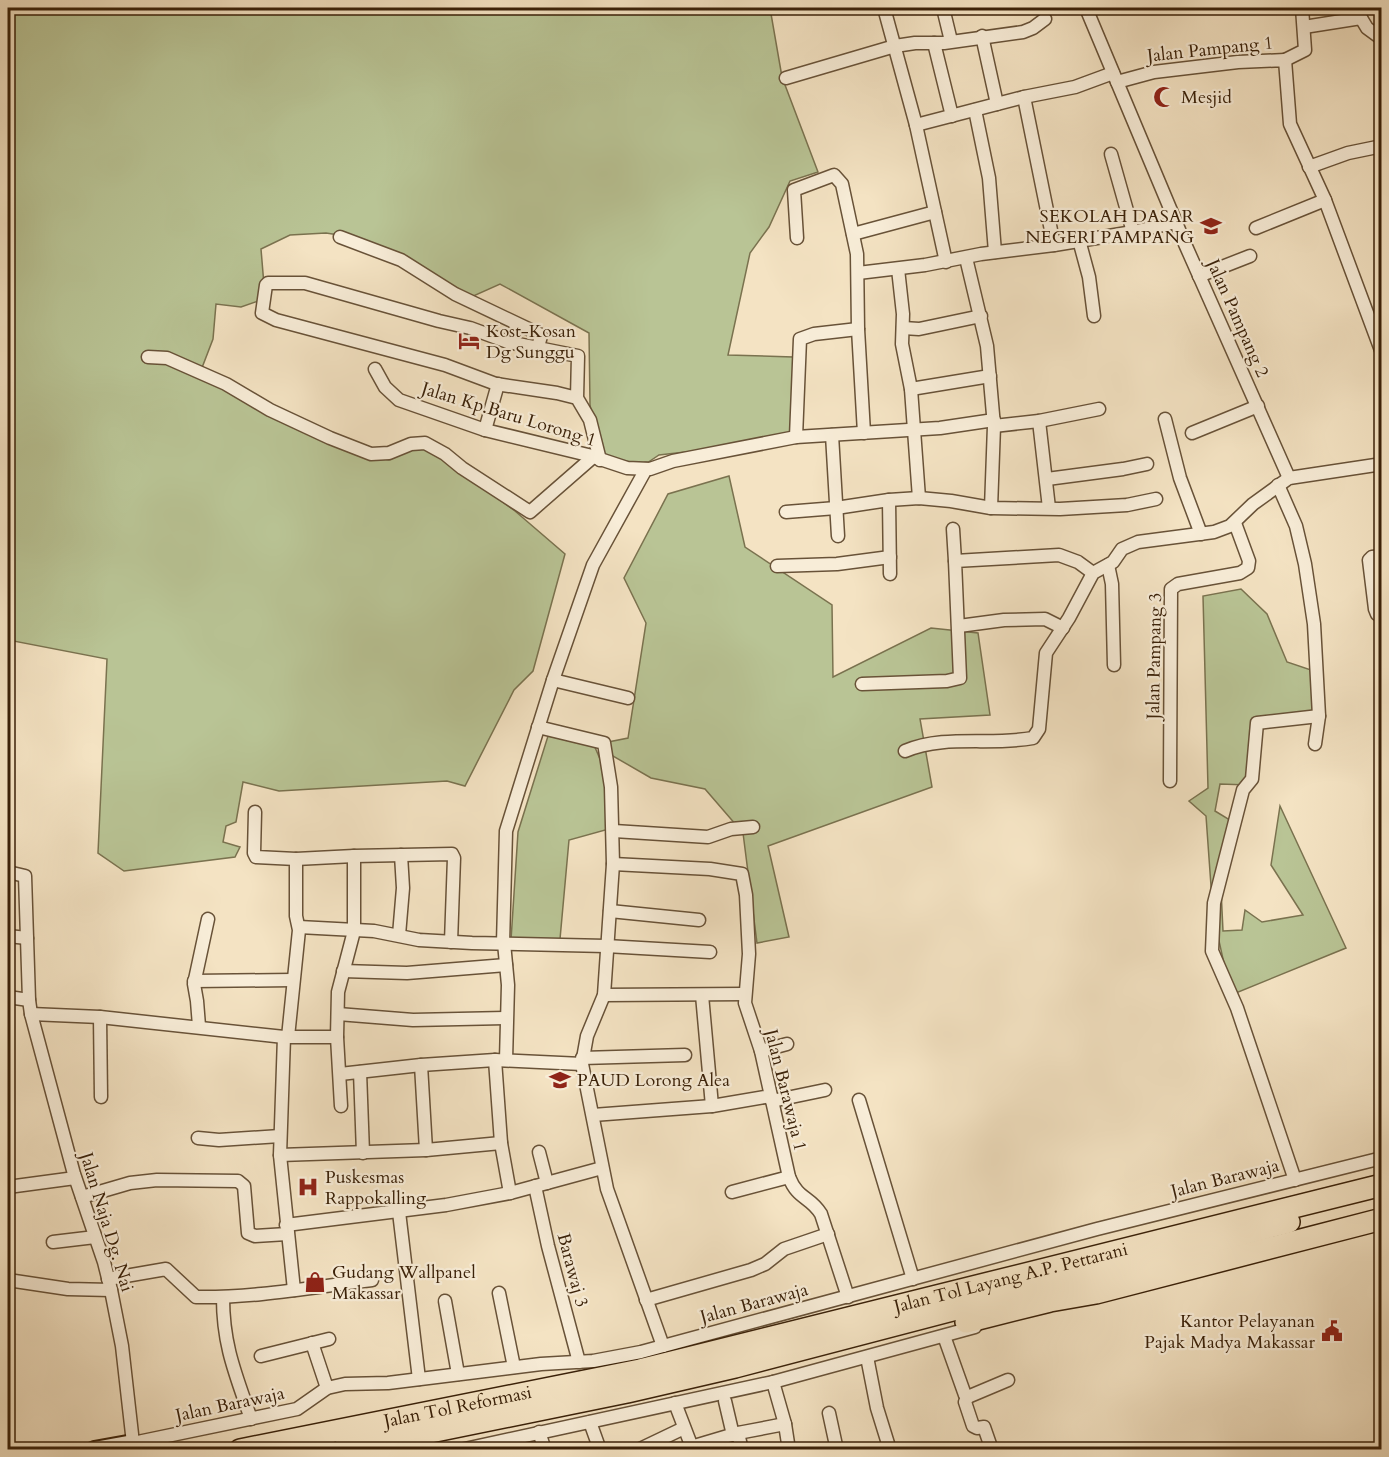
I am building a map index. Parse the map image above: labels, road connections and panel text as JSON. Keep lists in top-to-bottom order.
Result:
{
  "streets": {
    "highway": ["Jalan Tol Layang A.P. Pettarani", "Jalan Tol Reformasi"],
    "street": [
      "Jalan Pampang 1",
      "Jalan Pampang 2",
      "Jalan Kp.Baru Lorong 1",
      "Jalan Pampang 3",
      "Jalan Barawaja 1",
      "Jalan Barawaja",
      "Jalan Naja Dg. Nai",
      "Barawaj 3"
    ]
  },
  "crossings": [
    ["Jalan Pampang 1", "Jalan Pampang 2"],
    ["Jalan Barawaja 1", "Jalan Barawaja"],
    ["Jalan Barawaja", "Jalan Naja Dg. Nai"],
    ["Jalan Barawaja", "Barawaj 3"],
    ["Jalan Tol Layang A.P. Pettarani", "Jalan Tol Reformasi"]
  ],
  "places": {
    "mosque": ["Mesjid"],
    "school or university": ["SEKOLAH DASAR NEGERI PAMPANG", "PAUD Lorong Alea"],
    "hotel": ["Kost-Kosan Dg Sunggu"],
    "hospital": ["Puskesmas Rappokalling"],
    "shop": ["Gudang Wallpanel Makassar"],
    "public building": ["Kantor Pelayanan Pajak Madya Makassar"]
  }
}
